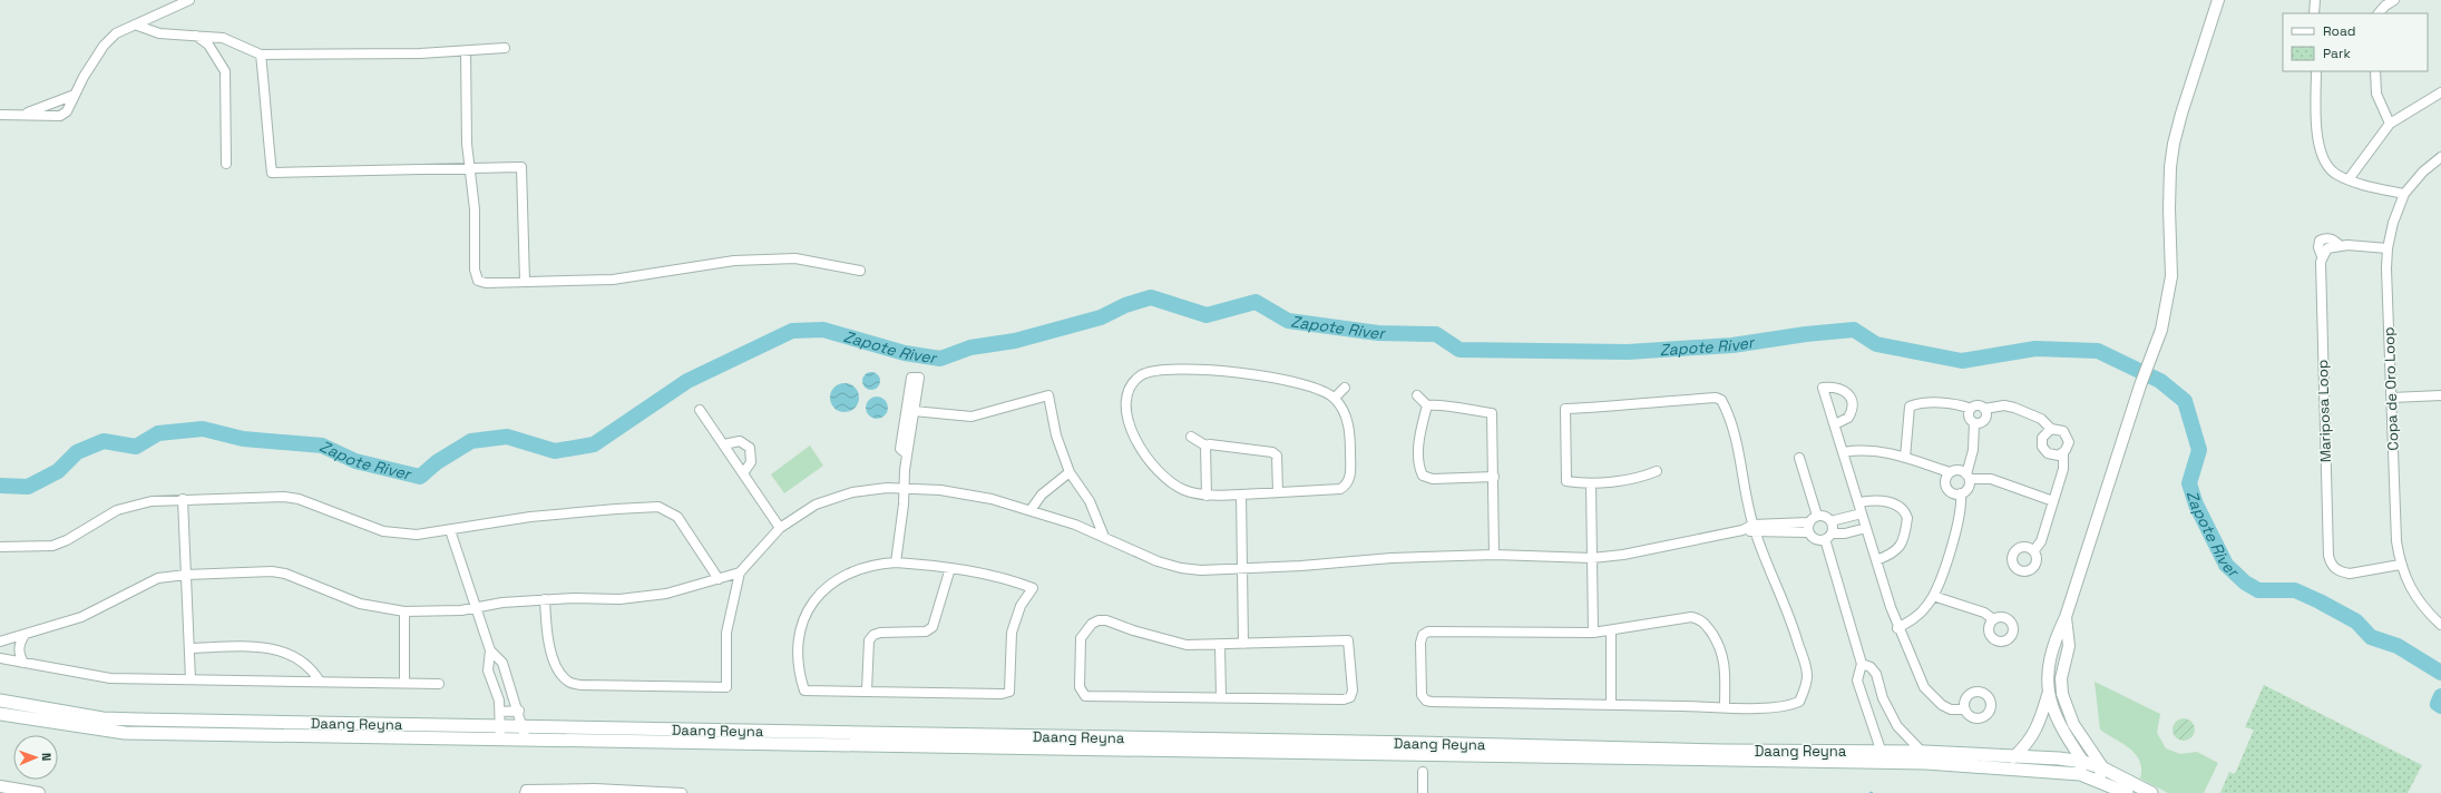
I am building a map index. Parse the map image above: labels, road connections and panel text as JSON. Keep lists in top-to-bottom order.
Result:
{
  "streets": {
    "main road": ["Daang Reyna"],
    "street": ["Copa de Oro Loop", "Mariposa Loop"]
  },
  "crossings": [
    ["Copa de Oro Loop", "Mariposa Loop"]
  ],
  "water": ["Zapote River"],
  "legend": ["Road", "Park"],
  "north": "right"
}
